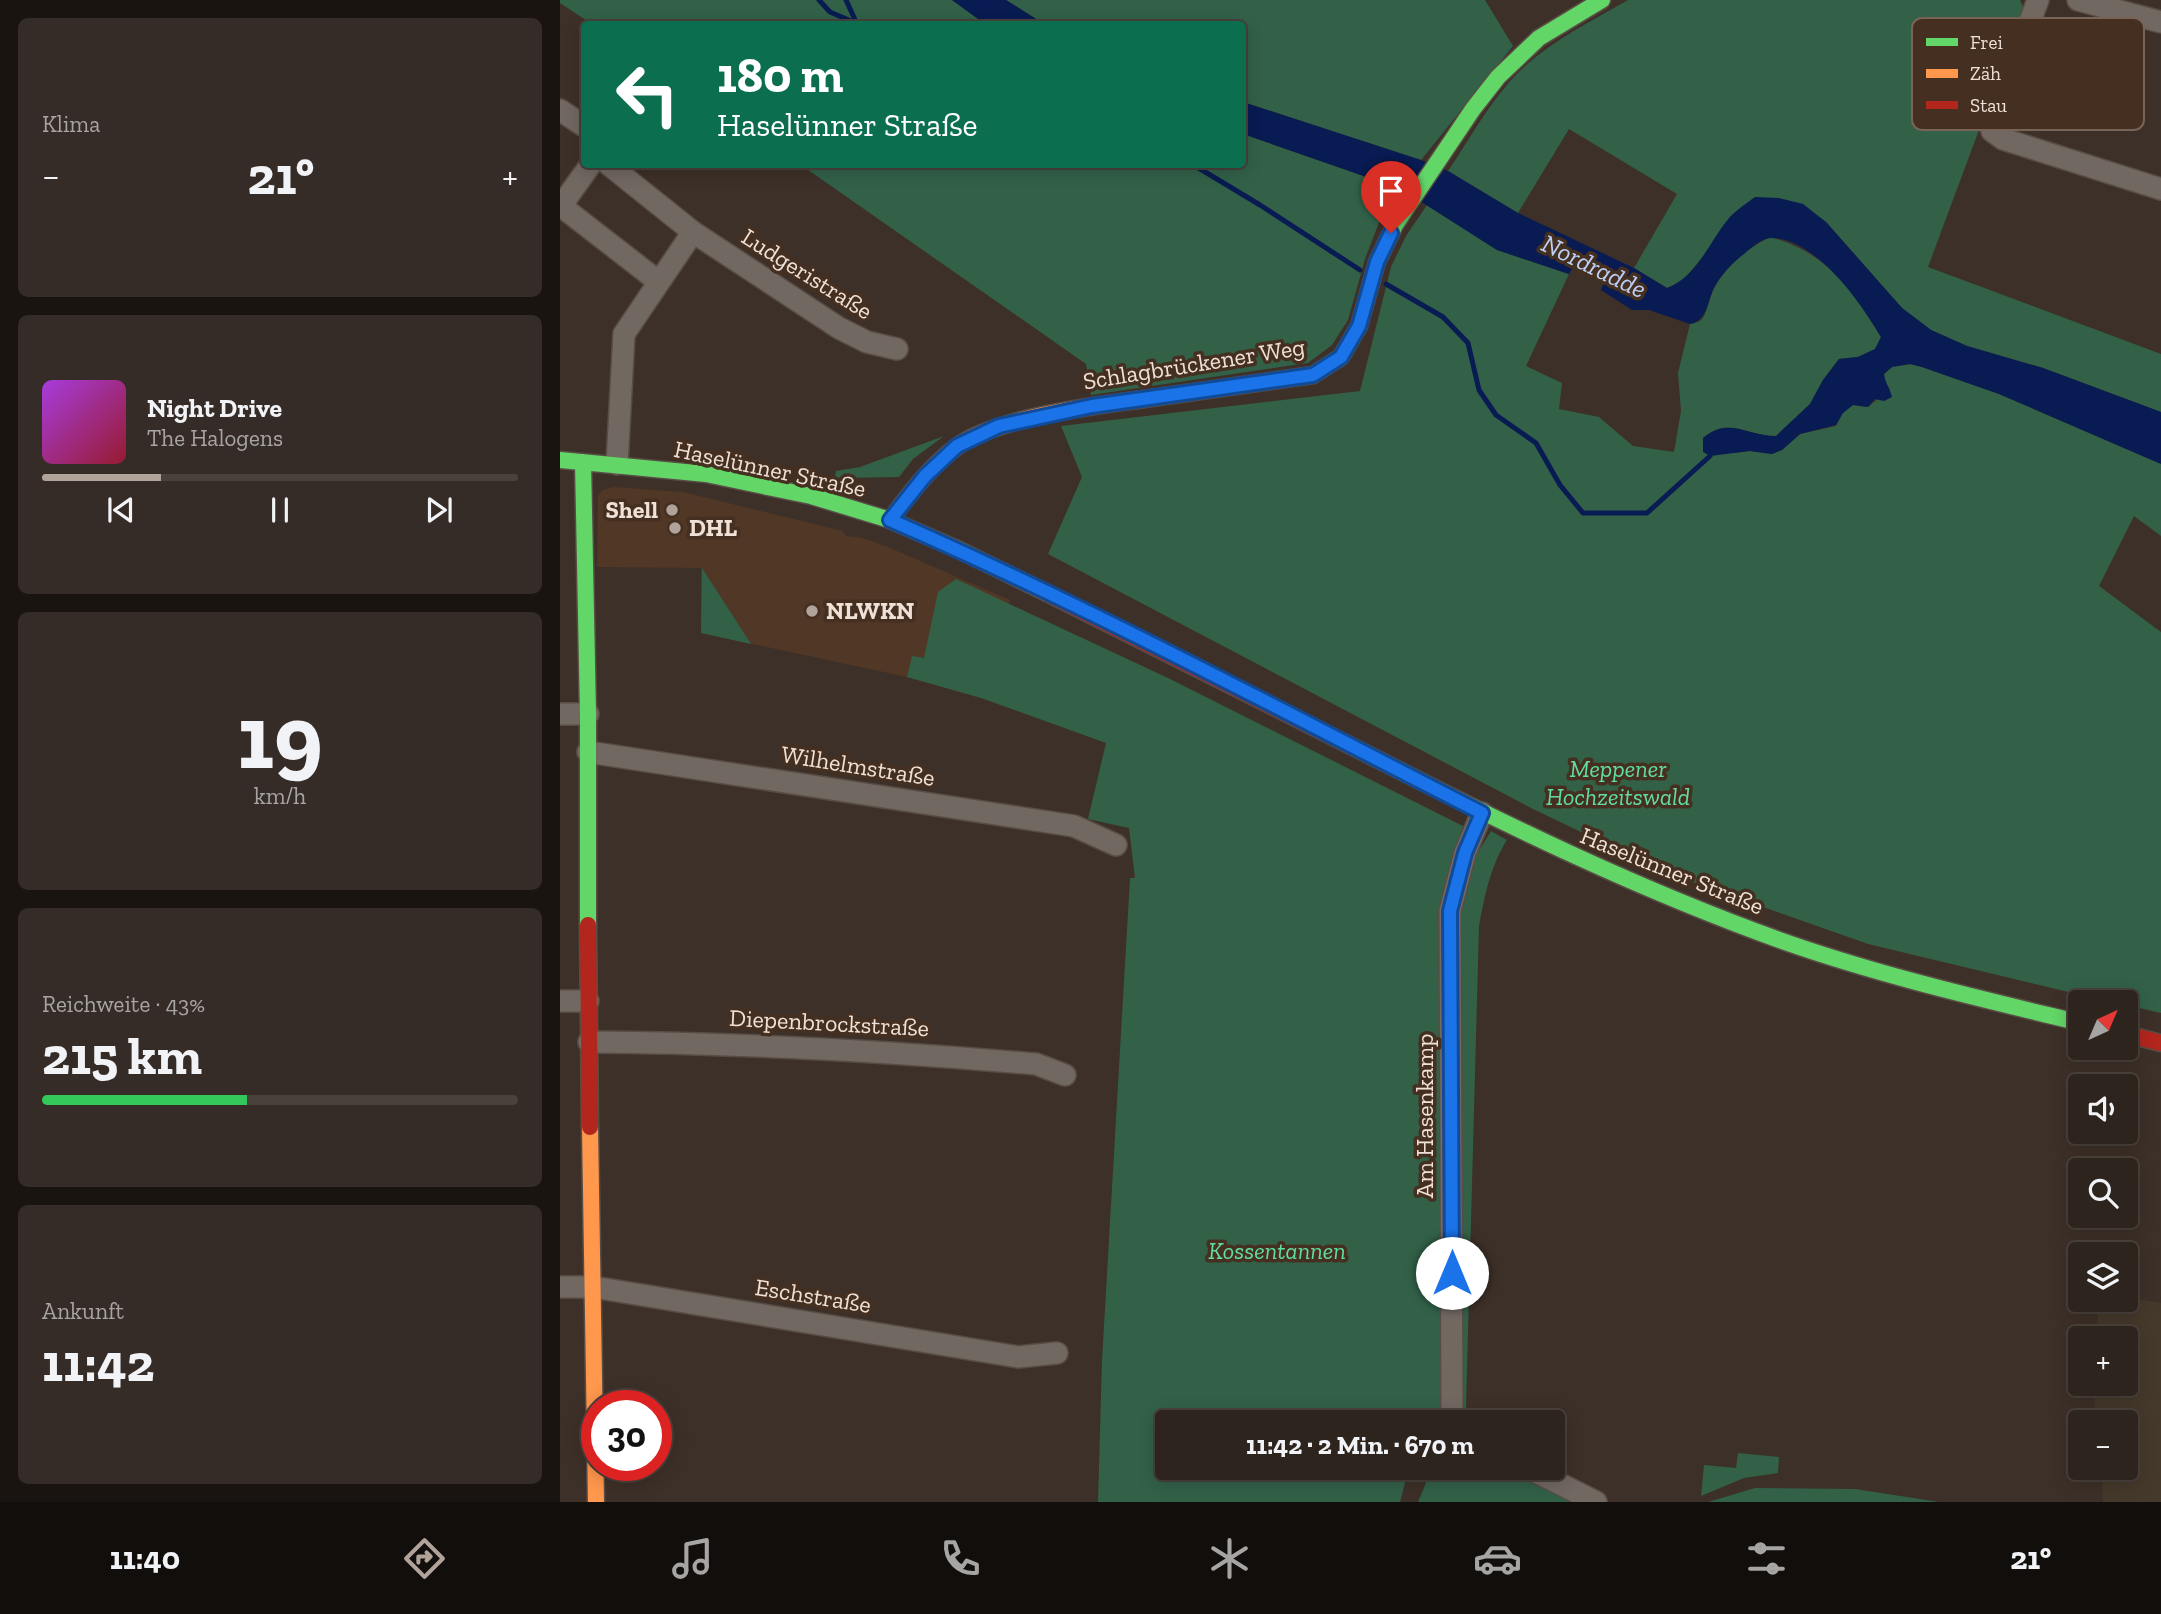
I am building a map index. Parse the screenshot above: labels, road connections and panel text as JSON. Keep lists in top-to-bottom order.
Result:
{
  "streets": {
    "street": [
      "Ludgeristraße",
      "Schlagbrückener Weg",
      "Haselünner Straße",
      "Wilhelmstraße",
      "Diepenbrockstraße",
      "Am Hasenkamp",
      "Eschstraße"
    ]
  },
  "crossings": [
    ["Schlagbrückener Weg", "Haselünner Straße"],
    ["Haselünner Straße", "Am Hasenkamp"]
  ],
  "water": ["Nordradde"],
  "parks": ["Meppener Hochzeitswald", "Kossentannen"],
  "places": ["Shell", "DHL", "NLWKN"],
  "legend": ["Frei", "Zäh", "Stau"],
  "north": "top right",
  "page": {
    "tile": [
      "Klima",
      ["19", "km/h"],
      ["Reichweite · 43%", "215 km"],
      ["Ankunft", "11:42"]
    ],
    "turn": ["180 m", "Haselünner Straße"],
    "heat": ["−", "21°", "+"],
    "song": ["Night Drive", "The Halogens"],
    "map_buttons": ["+", "−"],
    "limit": "30",
    "trip": "11:42 · 2 Min. · 670 m",
    "tabs": ["11:40", "21°"]
  }
}
